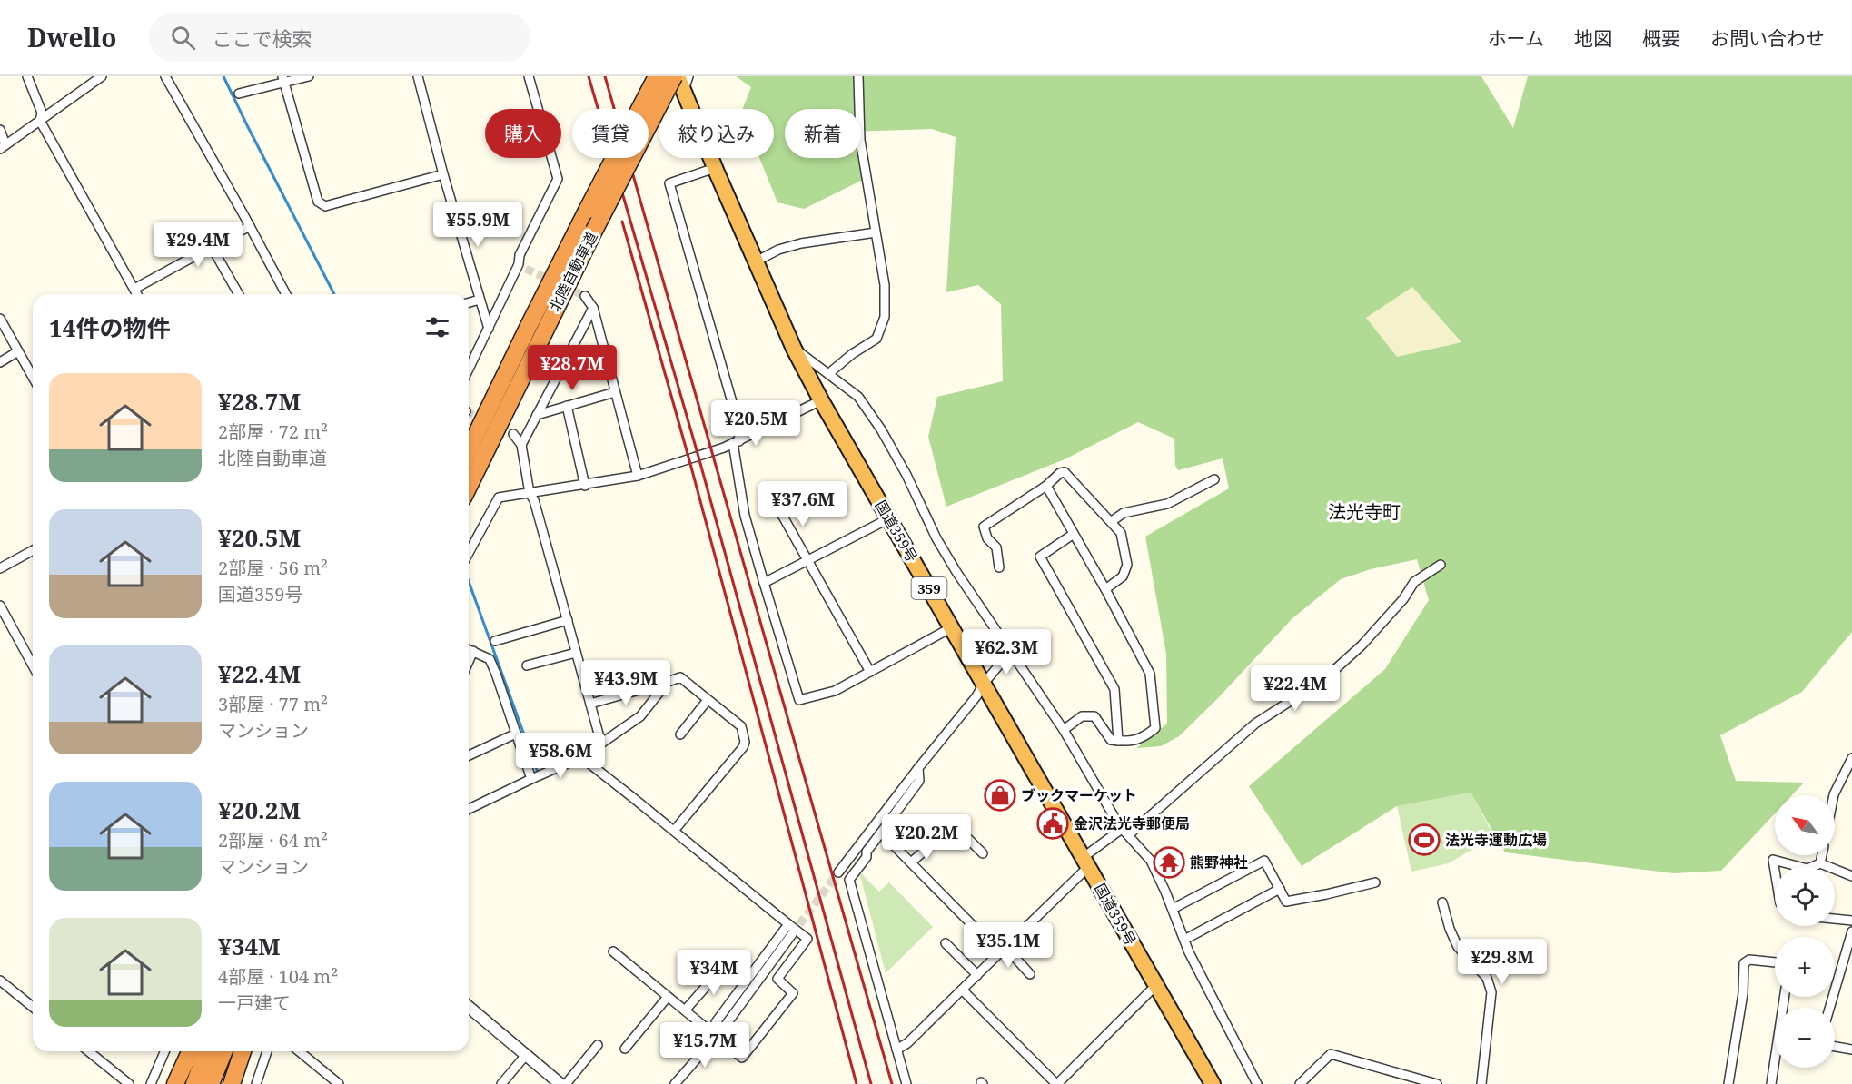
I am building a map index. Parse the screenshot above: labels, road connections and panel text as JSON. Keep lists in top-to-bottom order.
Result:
{
  "streets": {
    "highway": ["北陸自動車道", "国道359号", "359"]
  },
  "crossings": [
    ["北陸自動車道", "国道359号"]
  ],
  "districts": ["法光寺町"],
  "places": {
    "shop": ["ブックマーケット"],
    "public building": ["金沢法光寺郵便局"],
    "sports": ["法光寺運動広場"],
    "temple": ["熊野神社"]
  },
  "north": "top left",
  "page": {
    "header": "Dwello",
    "search": "ここで検索",
    "nav": [
      "ホーム",
      "地図",
      "概要",
      "お問い合わせ"
    ],
    "chip": [
      "購入",
      "賃貸",
      "絞り込み",
      "新着"
    ],
    "price": [
      "¥55.9M",
      "¥29.4M",
      "¥28.7M",
      "¥20.5M",
      "¥37.6M",
      "¥62.3M",
      "¥43.9M",
      "¥22.4M",
      "¥58.6M",
      "¥20.2M",
      "¥35.1M",
      "¥29.8M",
      "¥34M",
      "¥15.7M"
    ],
    "heading": "14件の物件",
    "list": [
      {
        "name": "¥28.7M",
        "note": "2部屋 · 72 m² · 北陸自動車道"
      },
      {
        "name": "¥20.5M",
        "note": "2部屋 · 56 m² · 国道359号"
      },
      {
        "name": "¥22.4M",
        "note": "3部屋 · 77 m² · マンション"
      },
      {
        "name": "¥20.2M",
        "note": "2部屋 · 64 m² · マンション"
      },
      {
        "name": "¥34M",
        "note": "4部屋 · 104 m² · 一戸建て"
      }
    ],
    "map_buttons": ["+", "−"]
  }
}
